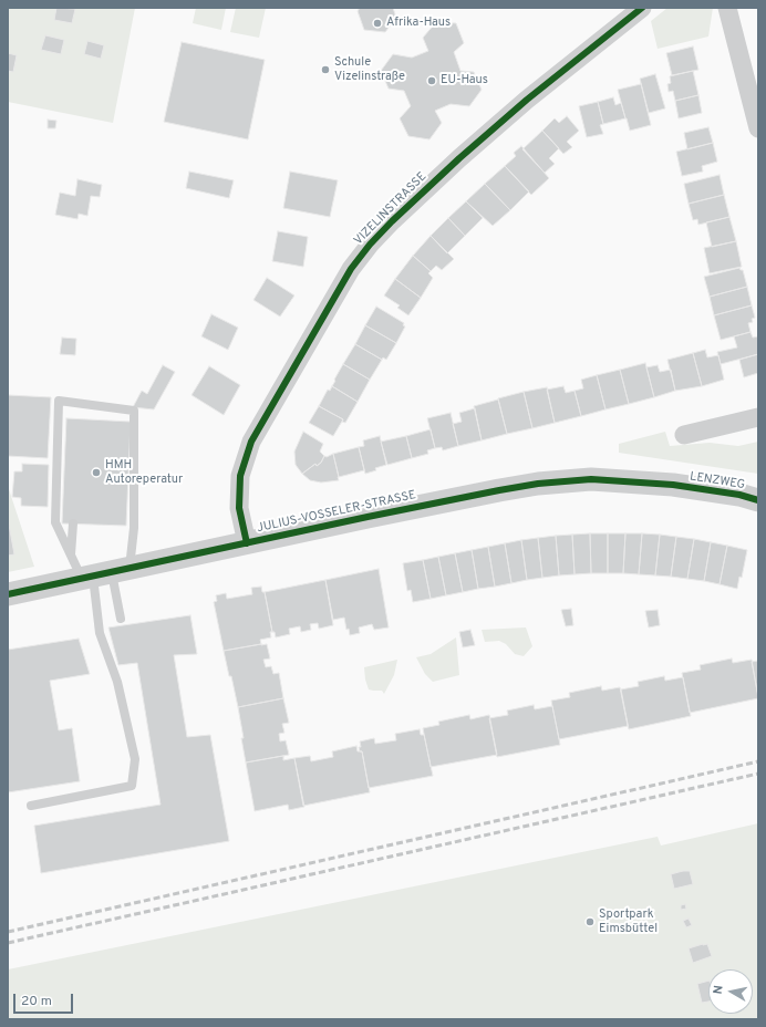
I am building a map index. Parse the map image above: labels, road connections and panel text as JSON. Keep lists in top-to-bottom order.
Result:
{
  "streets": {
    "street": ["VIZELINSTRASSE", "LENZWEG", "JULIUS-VOSSELER-STRASSE"]
  },
  "crossings": [
    ["VIZELINSTRASSE", "JULIUS-VOSSELER-STRASSE"],
    ["LENZWEG", "JULIUS-VOSSELER-STRASSE"]
  ],
  "places": [
    "Afrika-Haus",
    "Schule Vizelinstraße",
    "EU-Haus",
    "HMH Autoreperatur",
    "Sportpark Eimsbüttel"
  ],
  "scale_bar": "20 m",
  "north": "left"
}
